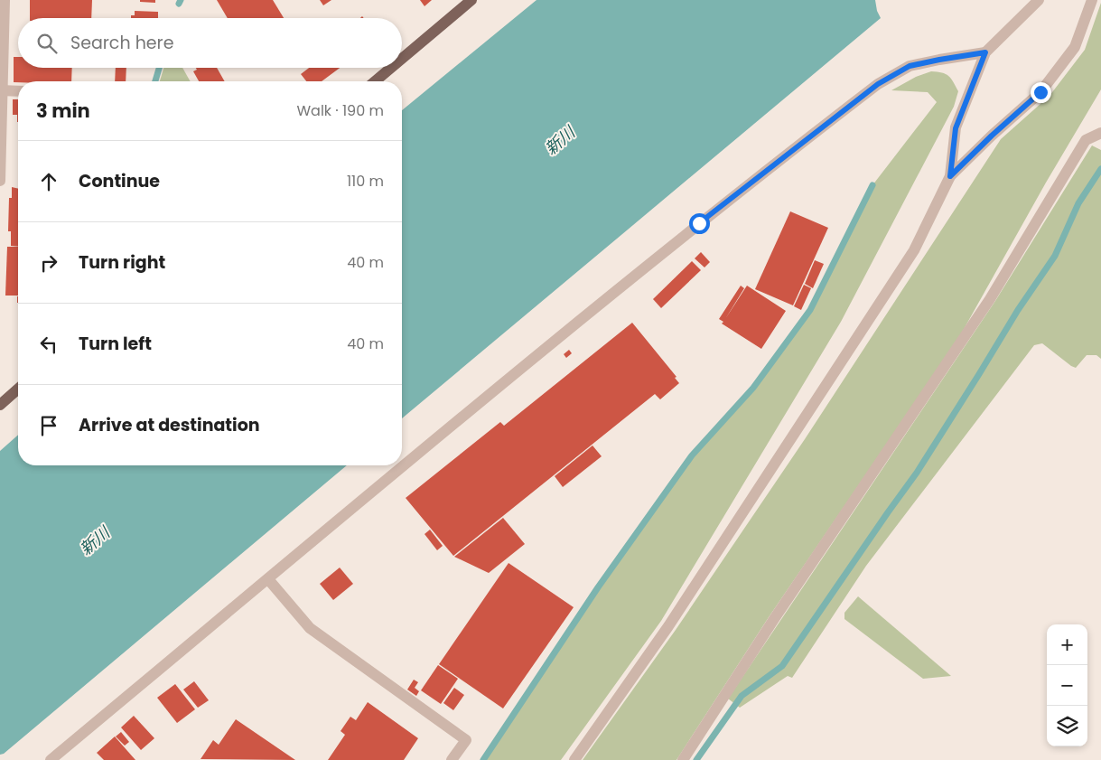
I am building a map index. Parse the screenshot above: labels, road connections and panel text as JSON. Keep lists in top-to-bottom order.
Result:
{
  "water": ["新川"],
  "page": {
    "search": "Search here",
    "heading": ["3 min", "Walk · 190 m"],
    "list": [
      ["Continue", "110 m"],
      ["Turn right", "40 m"],
      ["Turn left", "40 m"],
      "Arrive at destination"
    ],
    "map_buttons": ["+", "−"]
  }
}
